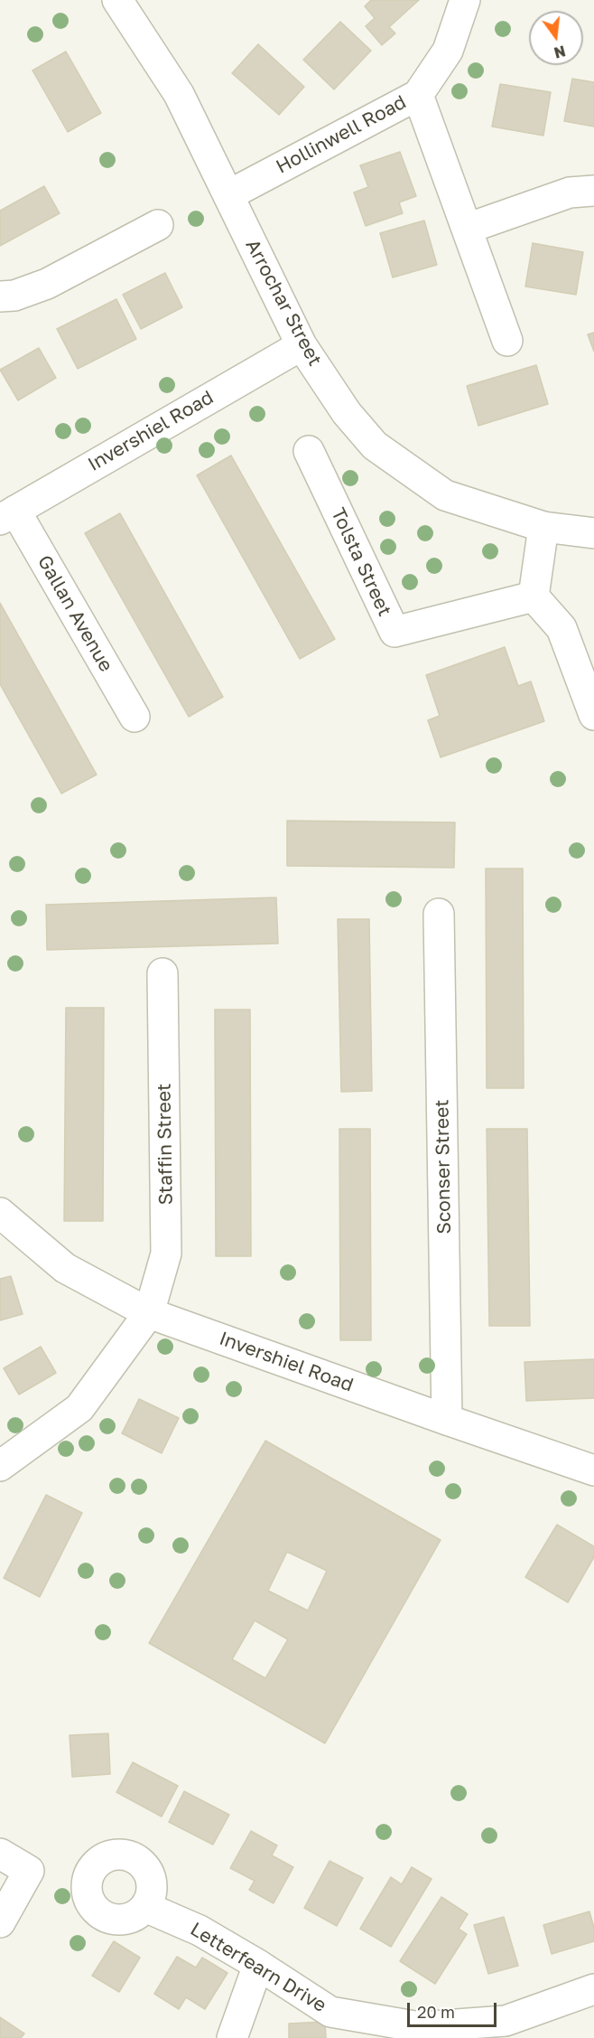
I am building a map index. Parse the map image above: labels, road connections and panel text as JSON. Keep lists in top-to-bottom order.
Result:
{
  "streets": {
    "street": [
      "Hollinwell Road",
      "Arrochar Street",
      "Invershiel Road",
      "Tolsta Street",
      "Gallan Avenue",
      "Staffin Street",
      "Sconser Street",
      "Letterfearn Drive"
    ]
  },
  "crossings": [
    ["Hollinwell Road", "Arrochar Street"],
    ["Arrochar Street", "Invershiel Road"],
    ["Invershiel Road", "Gallan Avenue"],
    ["Invershiel Road", "Staffin Street"],
    ["Invershiel Road", "Sconser Street"]
  ],
  "scale_bar": "20 m",
  "north": "bottom"
}
